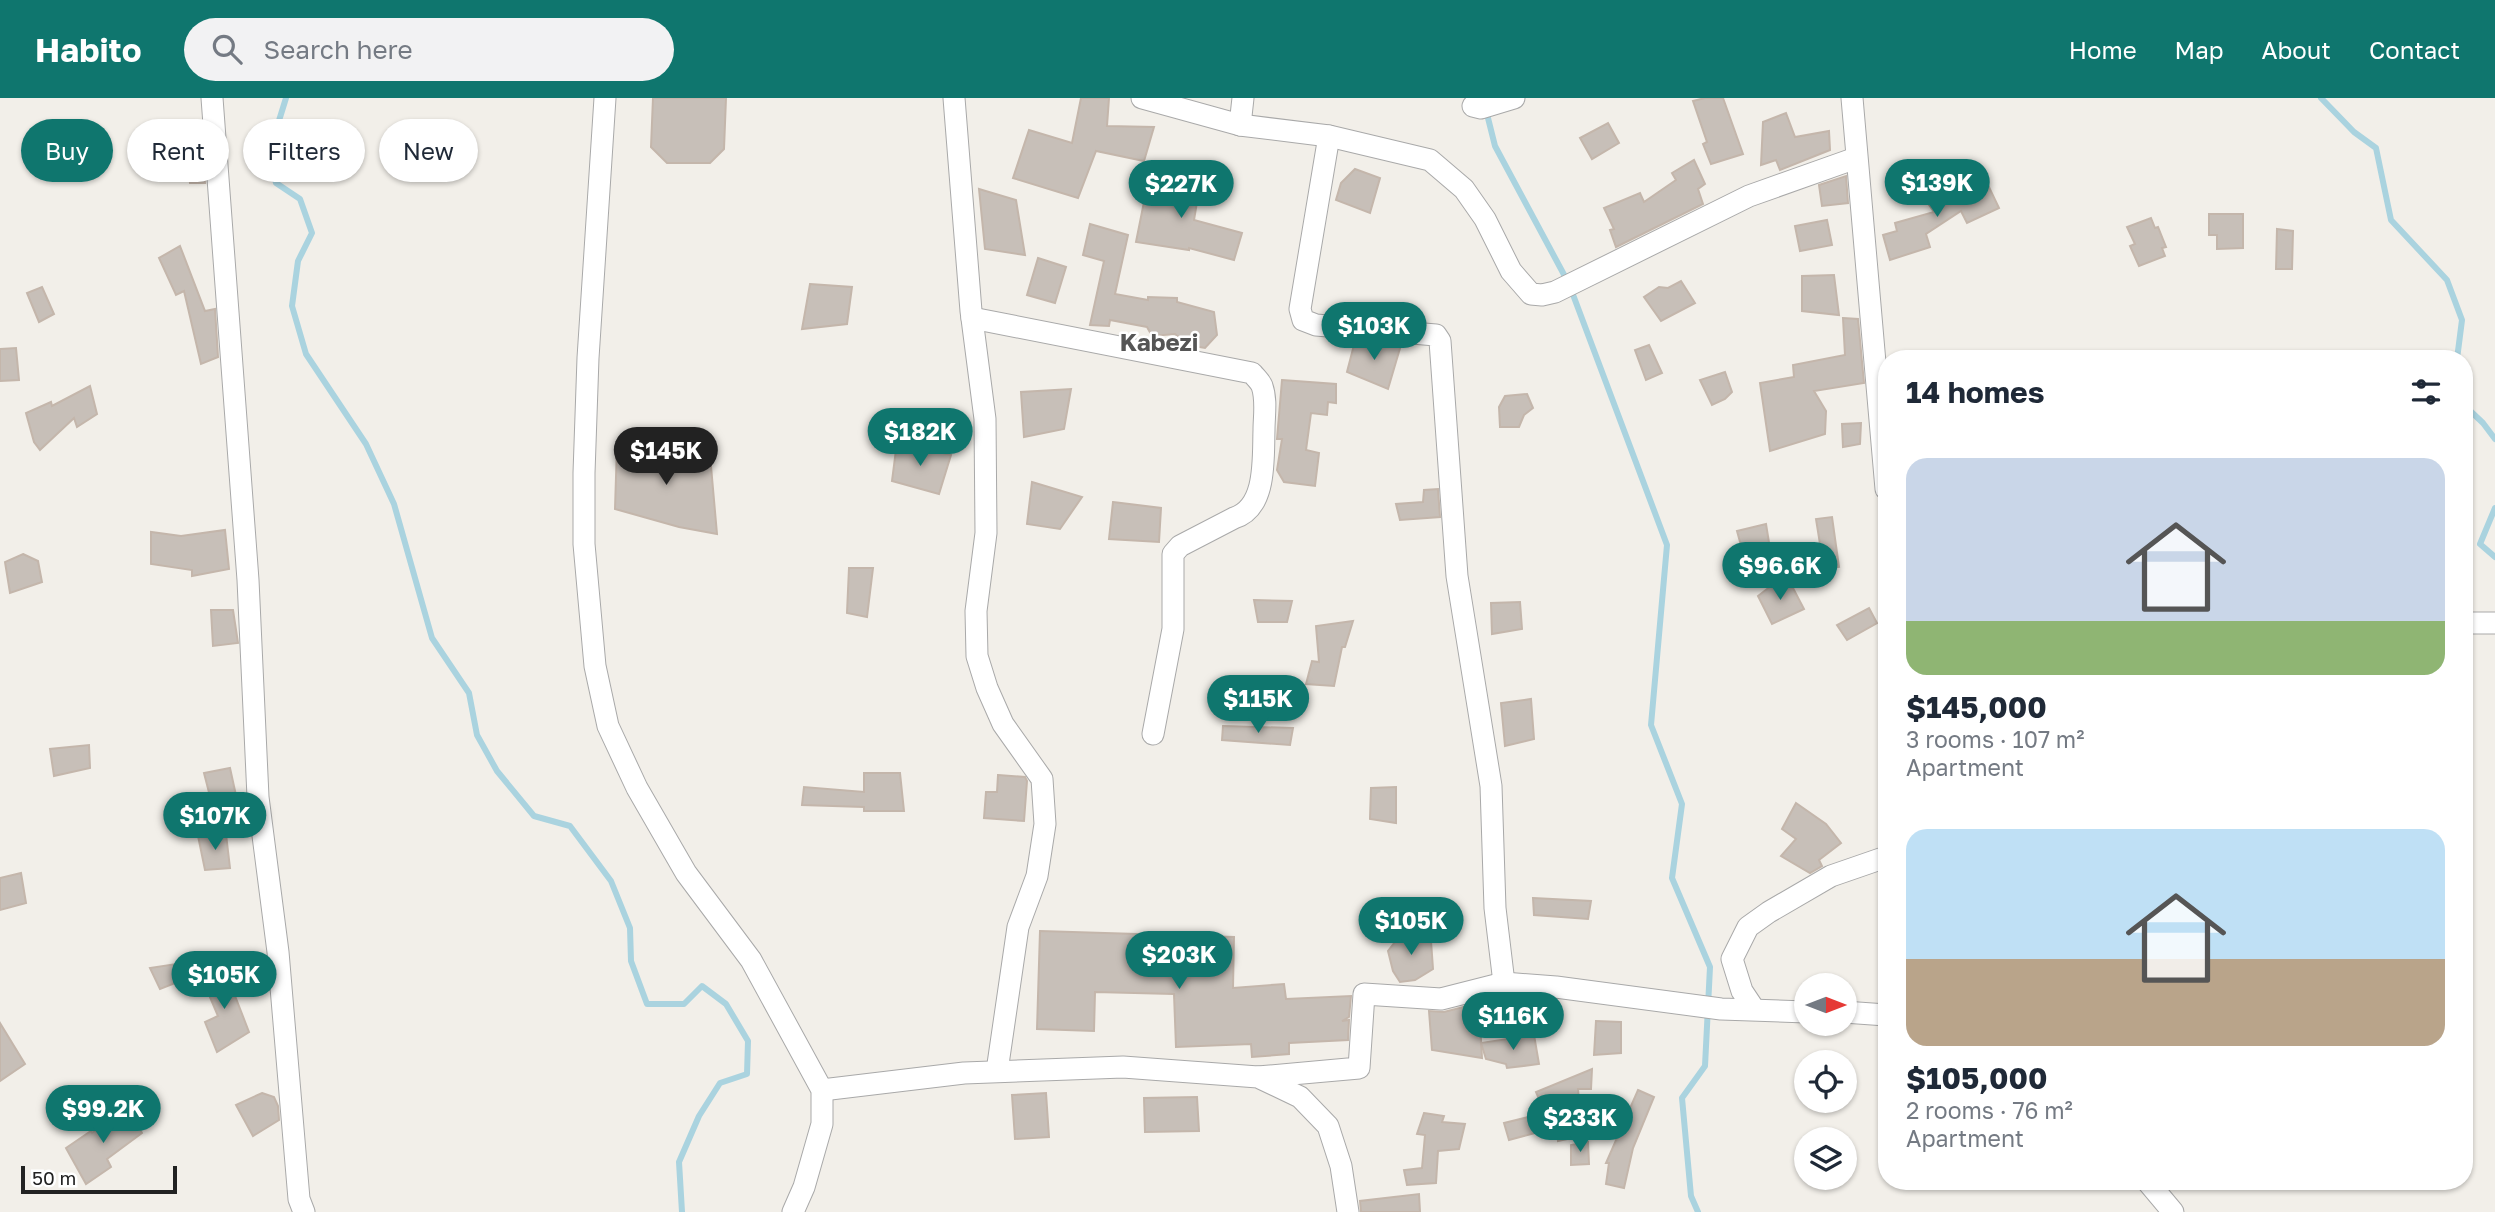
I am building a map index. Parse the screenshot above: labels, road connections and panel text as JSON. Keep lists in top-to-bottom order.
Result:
{
  "districts": ["Kabezi"],
  "scale_bar": "50 m",
  "north": "right",
  "page": {
    "header": "Habito",
    "search": "Search here",
    "nav": [
      "Home",
      "Map",
      "About",
      "Contact"
    ],
    "chip": [
      "Buy",
      "Rent",
      "Filters",
      "New"
    ],
    "price": [
      "$139K",
      "$227K",
      "$103K",
      "$182K",
      "$145K",
      "$96.6K",
      "$115K",
      "$107K",
      "$105K",
      "$203K",
      "$105K",
      "$116K",
      "$99.2K",
      "$233K"
    ],
    "heading": "14 homes",
    "list": [
      {
        "name": "$145,000",
        "note": "3 rooms · 107 m² · Apartment"
      },
      {
        "name": "$105,000",
        "note": "2 rooms · 76 m² · Apartment"
      }
    ],
    "scale": "50 m"
  }
}
